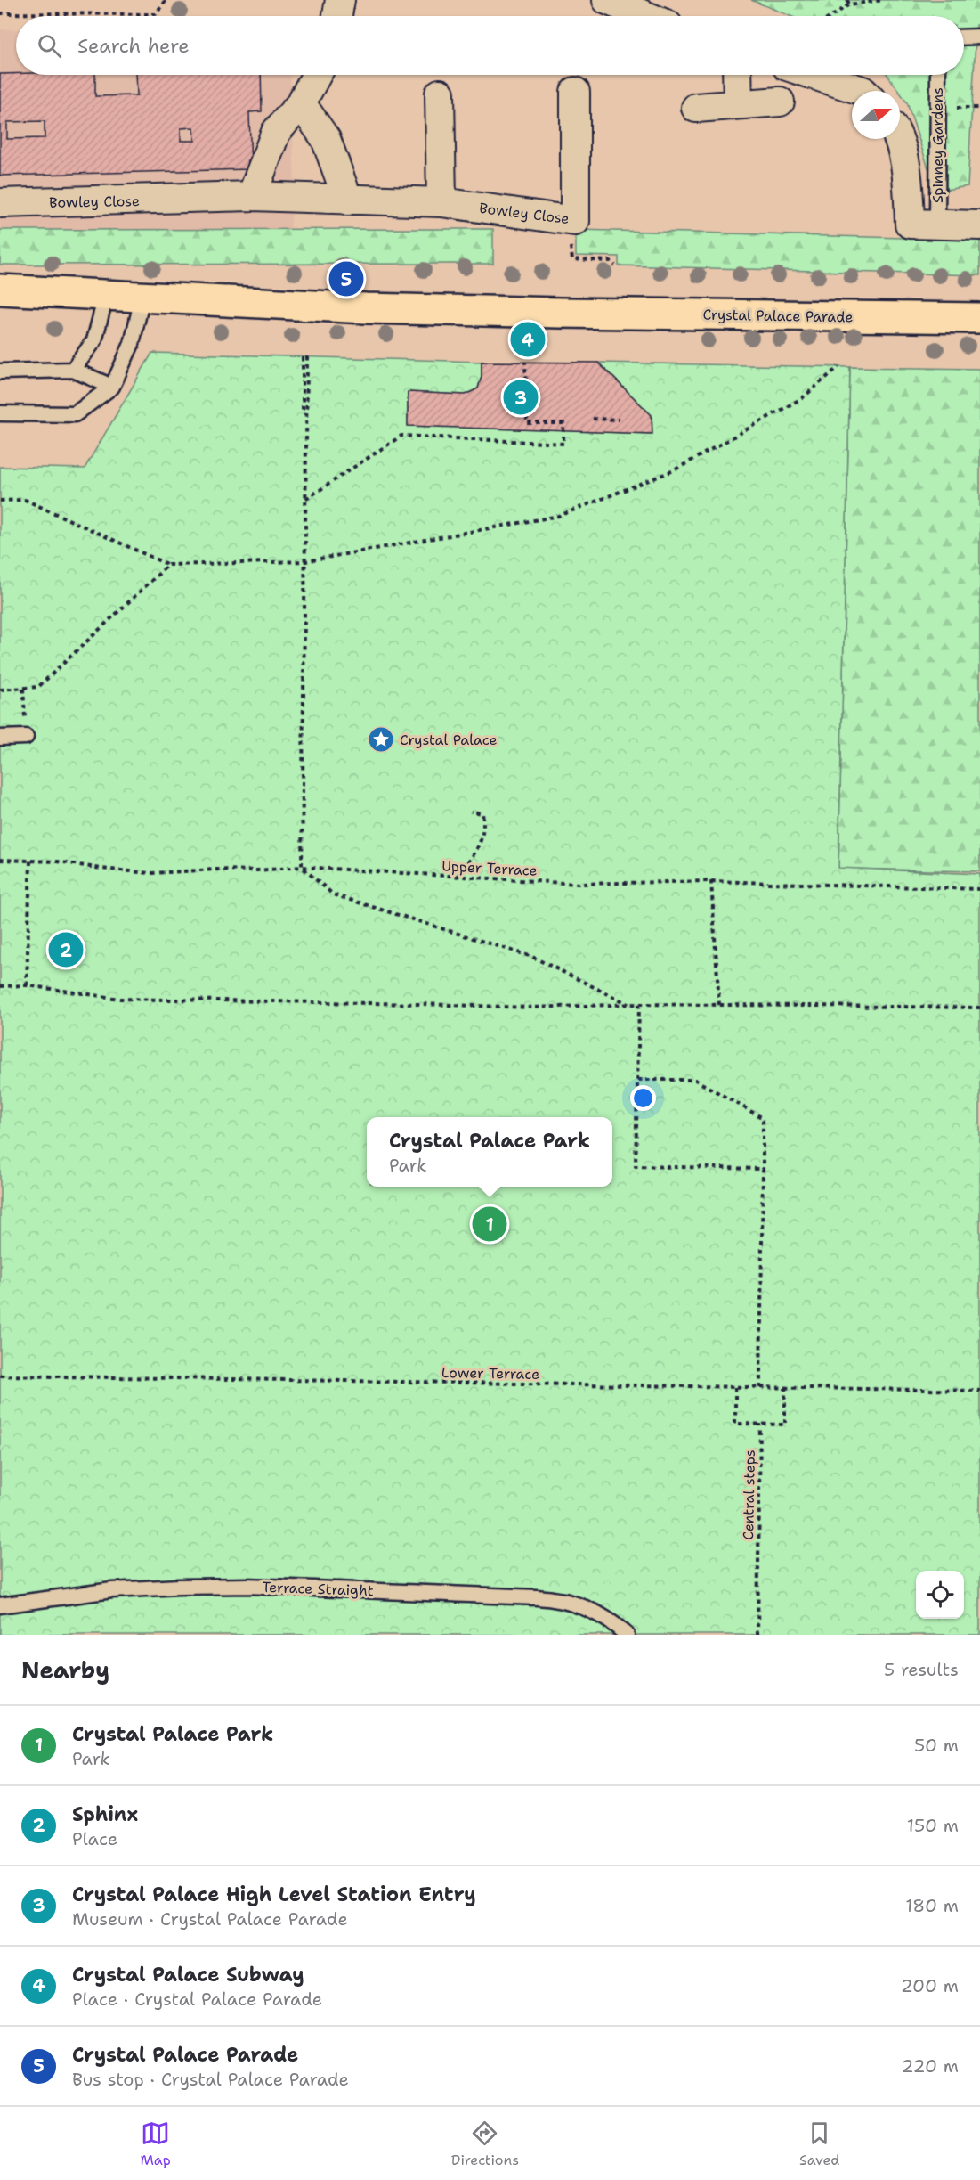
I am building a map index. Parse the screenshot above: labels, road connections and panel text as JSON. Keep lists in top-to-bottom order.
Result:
{
  "streets": {
    "main road": ["Crystal Palace Parade"],
    "street": ["Spinney Gardens", "Bowley Close"],
    "lane": ["Terrace Straight"],
    "path": ["Upper Terrace", "Lower Terrace", "Central steps"]
  },
  "places": {
    "place": ["Crystal Palace"]
  },
  "north": "right",
  "page": {
    "search": "Search here",
    "pins": [
      "5",
      "4",
      "3",
      "2",
      "1"
    ],
    "popup": ["Crystal Palace Park", "Park"],
    "heading": ["Nearby", "5 results"],
    "list": [
      {
        "mark": "1",
        "name": "Crystal Palace Park",
        "note": "Park",
        "value": "50 m"
      },
      {
        "mark": "2",
        "name": "Sphinx",
        "note": "Place",
        "value": "150 m"
      },
      {
        "mark": "3",
        "name": "Crystal Palace High Level Station Entry",
        "note": "Museum · Crystal Palace Parade",
        "value": "180 m"
      },
      {
        "mark": "4",
        "name": "Crystal Palace Subway",
        "note": "Place · Crystal Palace Parade",
        "value": "200 m"
      },
      {
        "mark": "5",
        "name": "Crystal Palace Parade",
        "note": "Bus stop · Crystal Palace Parade",
        "value": "220 m"
      }
    ],
    "nav": ["Map", "Directions", "Saved"]
  }
}
